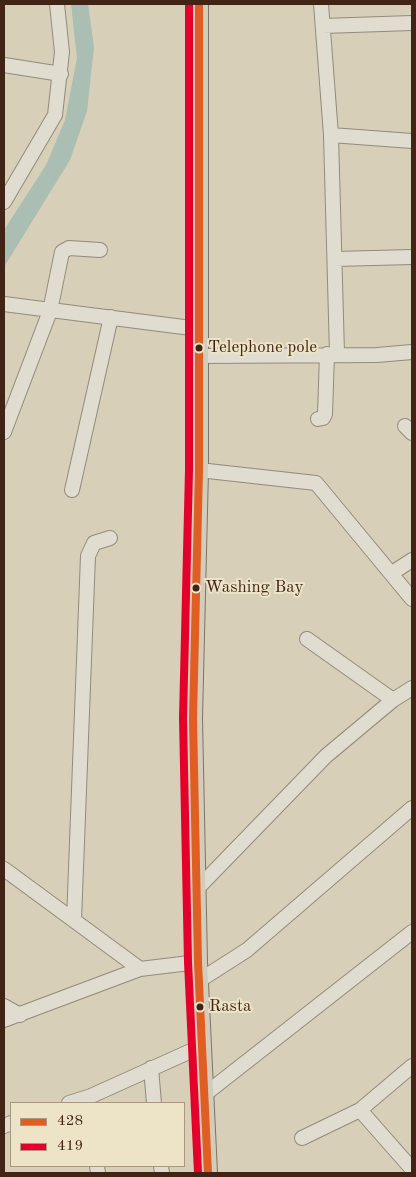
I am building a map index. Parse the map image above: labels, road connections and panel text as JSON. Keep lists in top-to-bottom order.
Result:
{
  "places": ["Telephone pole", "Washing Bay", "Rasta"],
  "lines": ["transit line 428", "transit line 419"],
  "legend": ["428", "419"]
}
